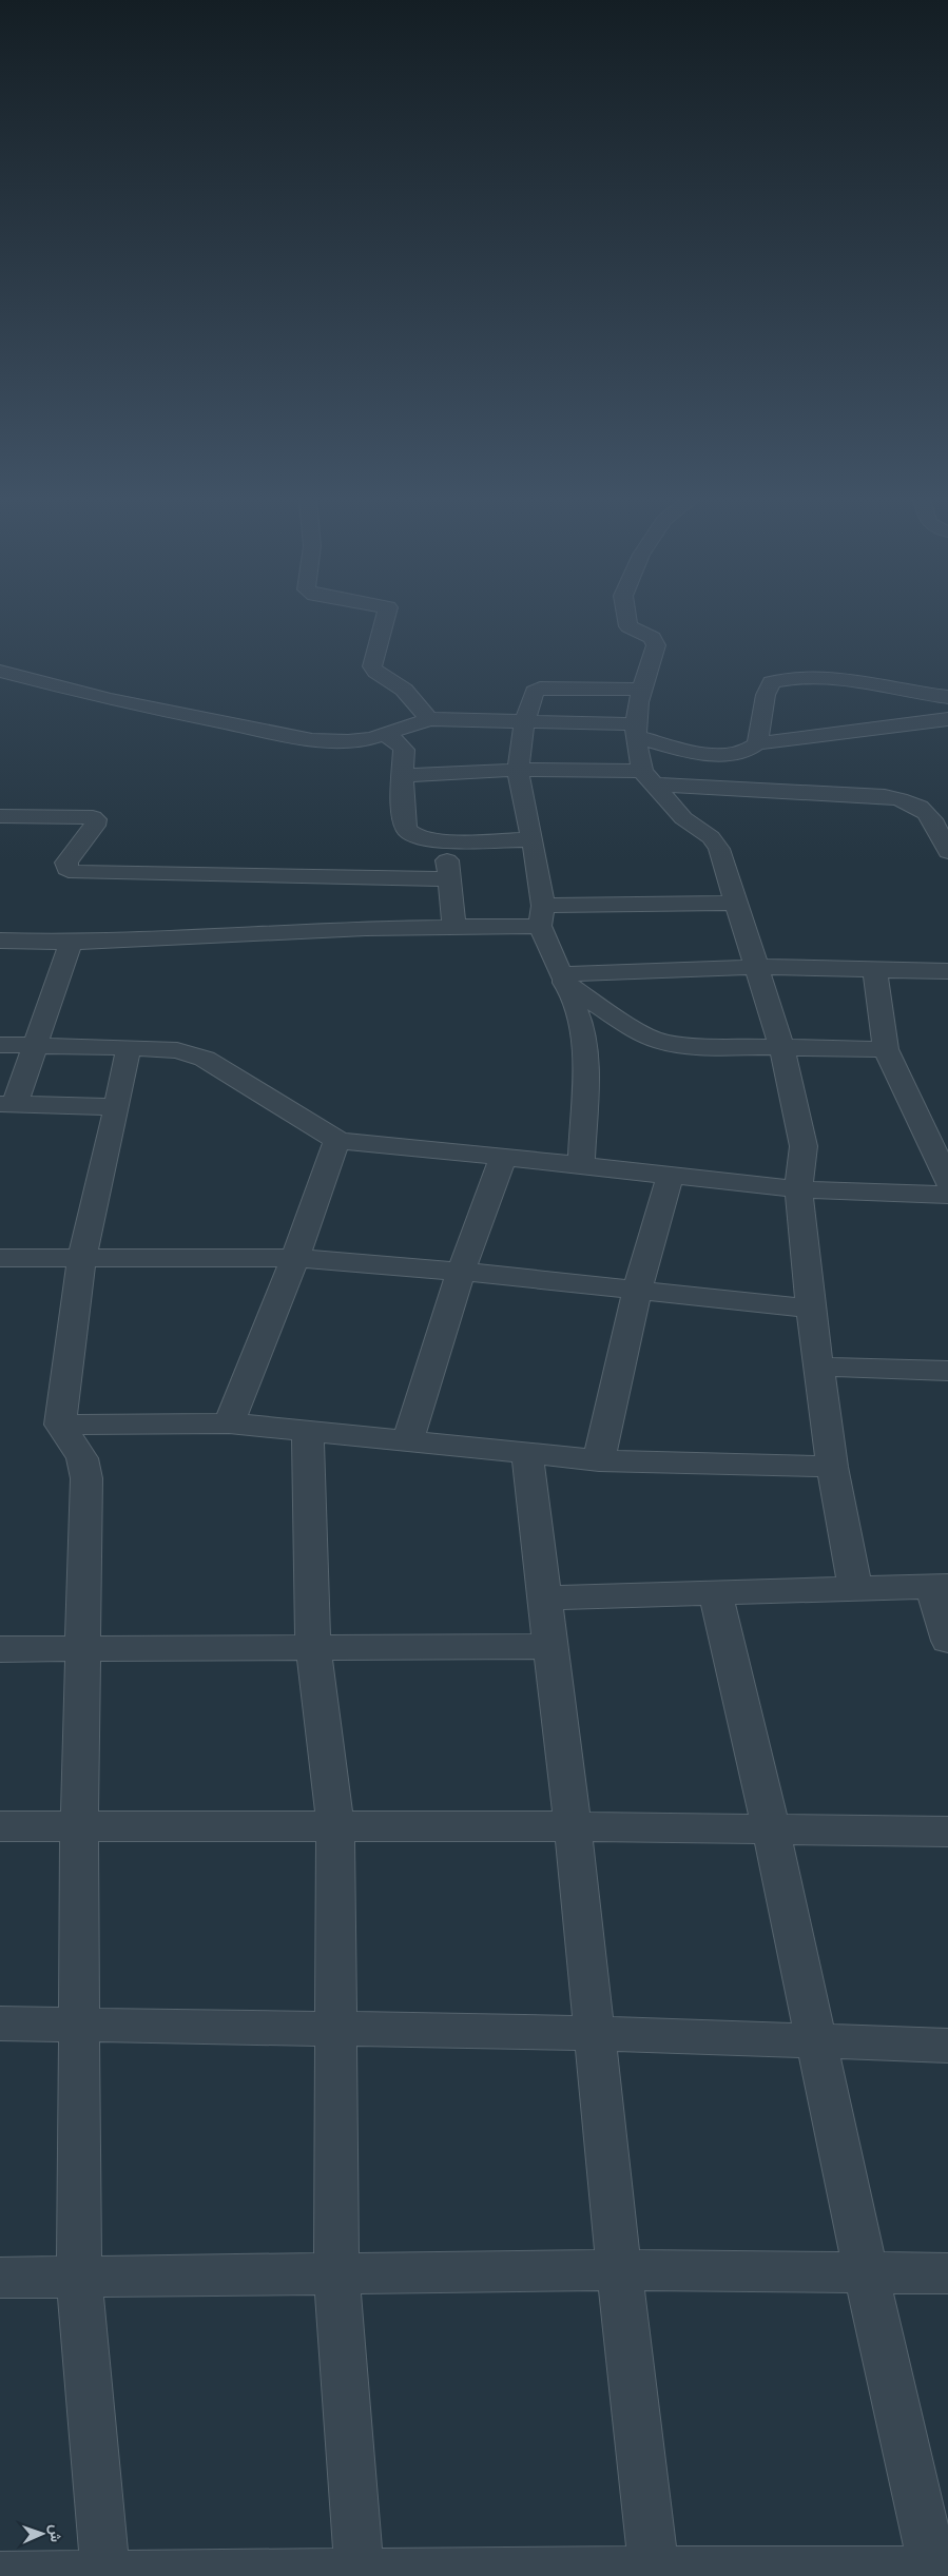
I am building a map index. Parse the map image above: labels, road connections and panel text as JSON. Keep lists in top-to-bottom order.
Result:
{
  "north": "right"
}
